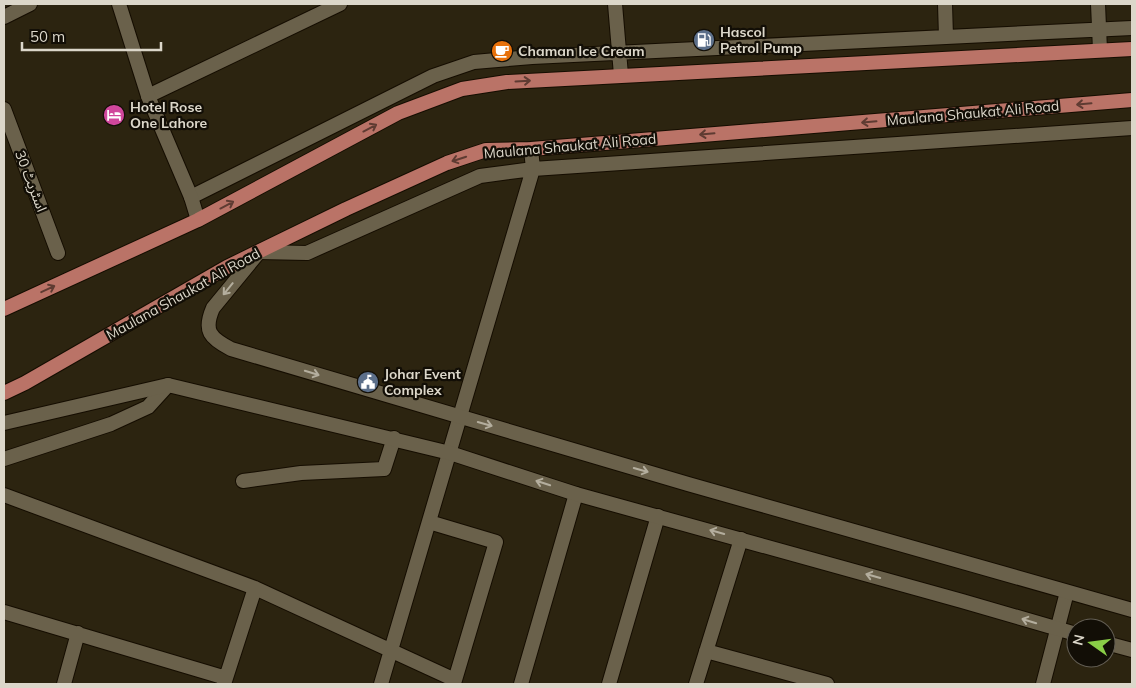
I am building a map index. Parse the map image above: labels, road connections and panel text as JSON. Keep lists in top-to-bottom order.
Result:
{
  "streets": {
    "main road": ["Maulana Shaukat Ali Road"],
    "street": ["اسٹریٹ 30"]
  },
  "places": {
    "fuel station": ["Hascol Petrol Pump"],
    "cafe": ["Chaman Ice Cream"],
    "hotel": ["Hotel Rose One Lahore"],
    "public building": ["Johar Event Complex"]
  },
  "scale_bar": "50 m",
  "north": "left"
}
